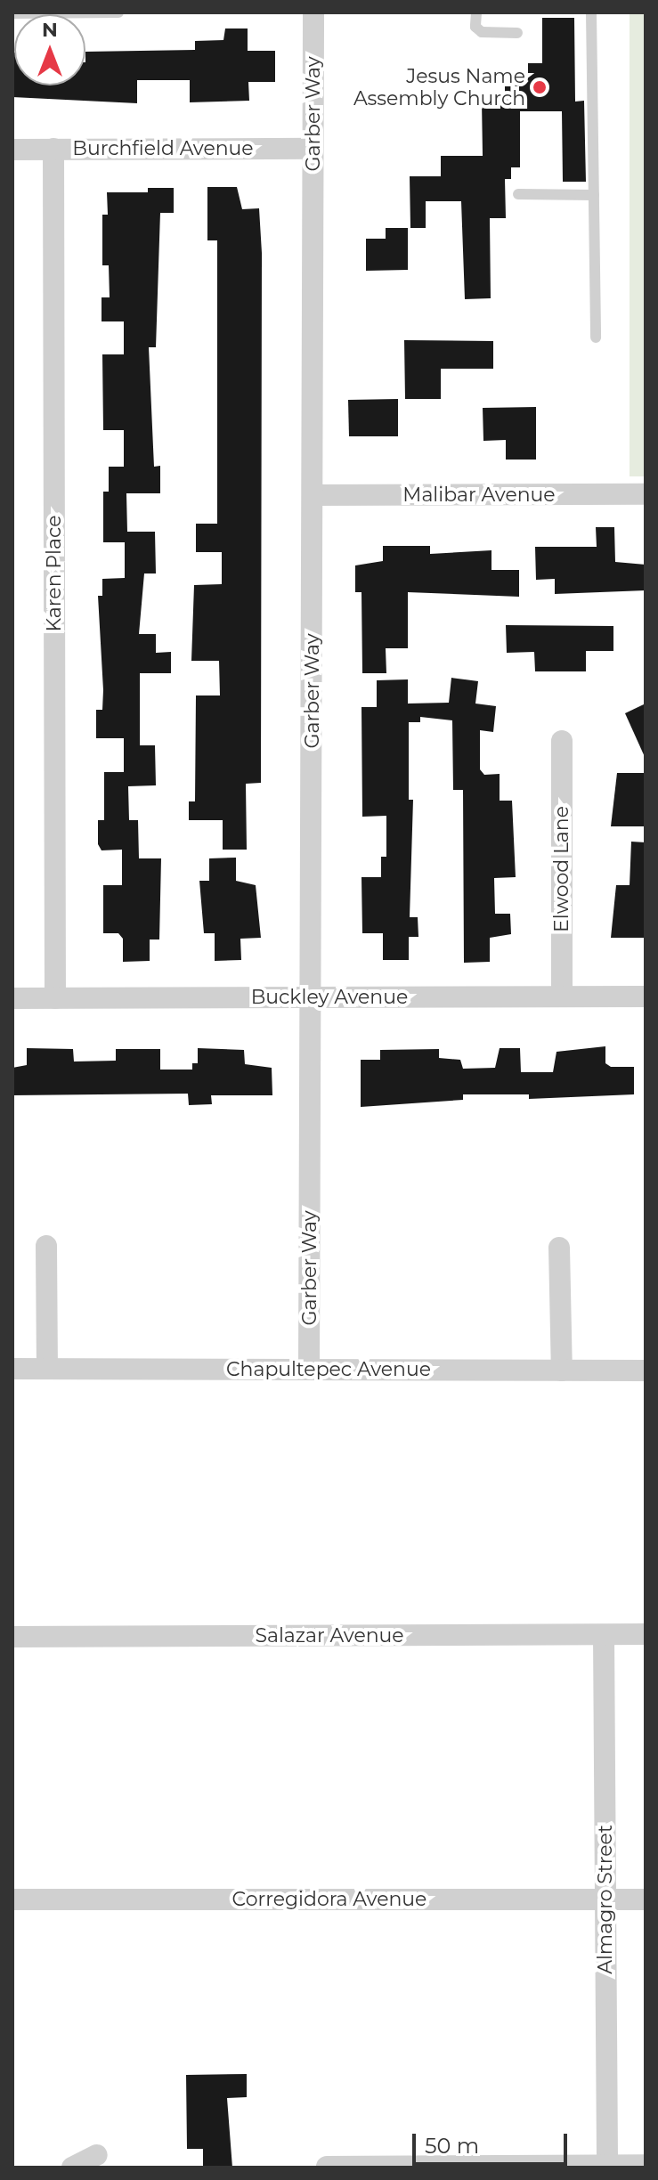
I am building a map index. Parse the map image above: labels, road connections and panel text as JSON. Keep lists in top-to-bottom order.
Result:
{
  "streets": {
    "street": [
      "Garber Way",
      "Burchfield Avenue",
      "Malibar Avenue",
      "Karen Place",
      "Elwood Lane",
      "Buckley Avenue",
      "Chapultepec Avenue",
      "Salazar Avenue",
      "Corregidora Avenue",
      "Almagro Street"
    ]
  },
  "crossings": [
    ["Garber Way", "Burchfield Avenue"],
    ["Garber Way", "Malibar Avenue"],
    ["Garber Way", "Buckley Avenue"],
    ["Garber Way", "Chapultepec Avenue"],
    ["Burchfield Avenue", "Karen Place"],
    ["Karen Place", "Buckley Avenue"],
    ["Elwood Lane", "Buckley Avenue"],
    ["Salazar Avenue", "Almagro Street"],
    ["Corregidora Avenue", "Almagro Street"]
  ],
  "places": ["Jesus Name Assembly Church"],
  "scale_bar": "50 m",
  "north": "top"
}
